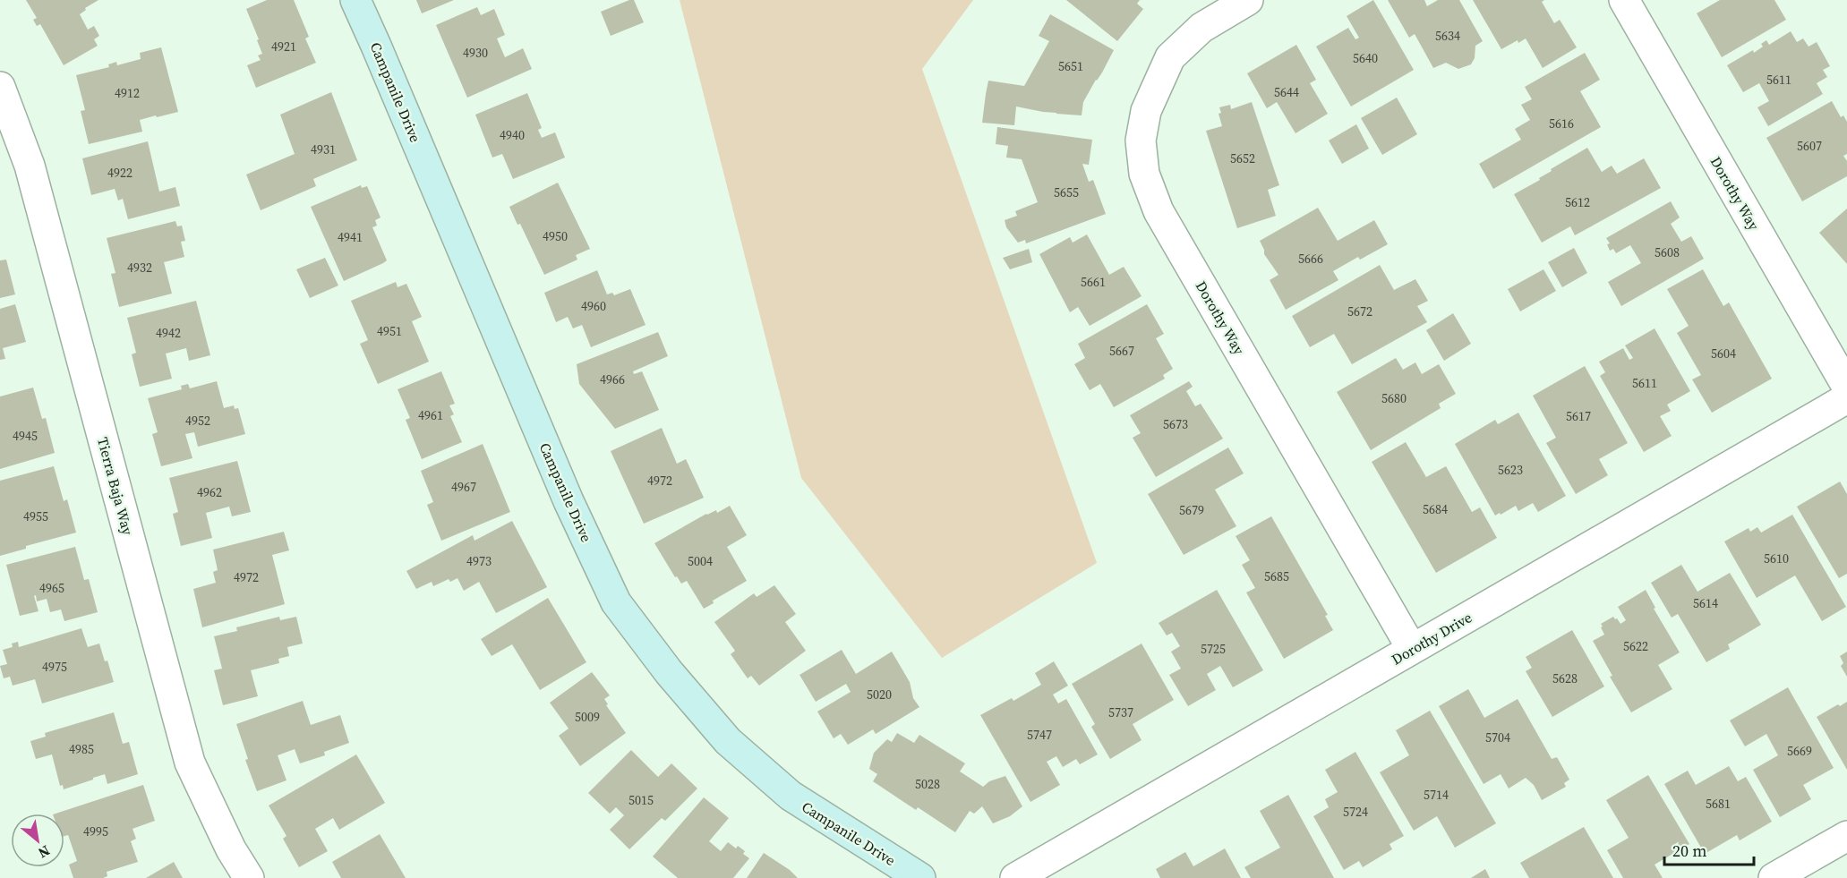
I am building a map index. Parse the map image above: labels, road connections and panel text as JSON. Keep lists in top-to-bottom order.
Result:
{
  "streets": {
    "street": [
      "Campanile Drive",
      "Dorothy Way",
      "Tierra Baja Way",
      "Dorothy Drive"
    ]
  },
  "crossings": [
    ["Dorothy Way", "Dorothy Drive"]
  ],
  "house_numbers": [
    "5634",
    "4921",
    "4930",
    "5640",
    "5651",
    "5611",
    "5644",
    "4912",
    "5616",
    "4940",
    "5607",
    "4931",
    "5652",
    "4922",
    "5655",
    "5612",
    "4950",
    "4941",
    "5608",
    "5666",
    "4932",
    "5661",
    "4960",
    "5672",
    "4951",
    "4942",
    "5667",
    "5604",
    "4966",
    "5611",
    "5680",
    "4961",
    "5617",
    "4952",
    "5673",
    "4945",
    "5623",
    "4972",
    "4967",
    "4962",
    "5684",
    "5679",
    "4955",
    "5610",
    "4973",
    "5004",
    "5685",
    "4972",
    "4965",
    "5614",
    "5622",
    "5725",
    "4975",
    "5628",
    "5020",
    "5737",
    "5009",
    "5747",
    "5704",
    "4985",
    "5669",
    "5028",
    "5714",
    "5015",
    "5681",
    "5724",
    "4995"
  ],
  "scale_bar": "20 m",
  "north": "bottom right"
}
